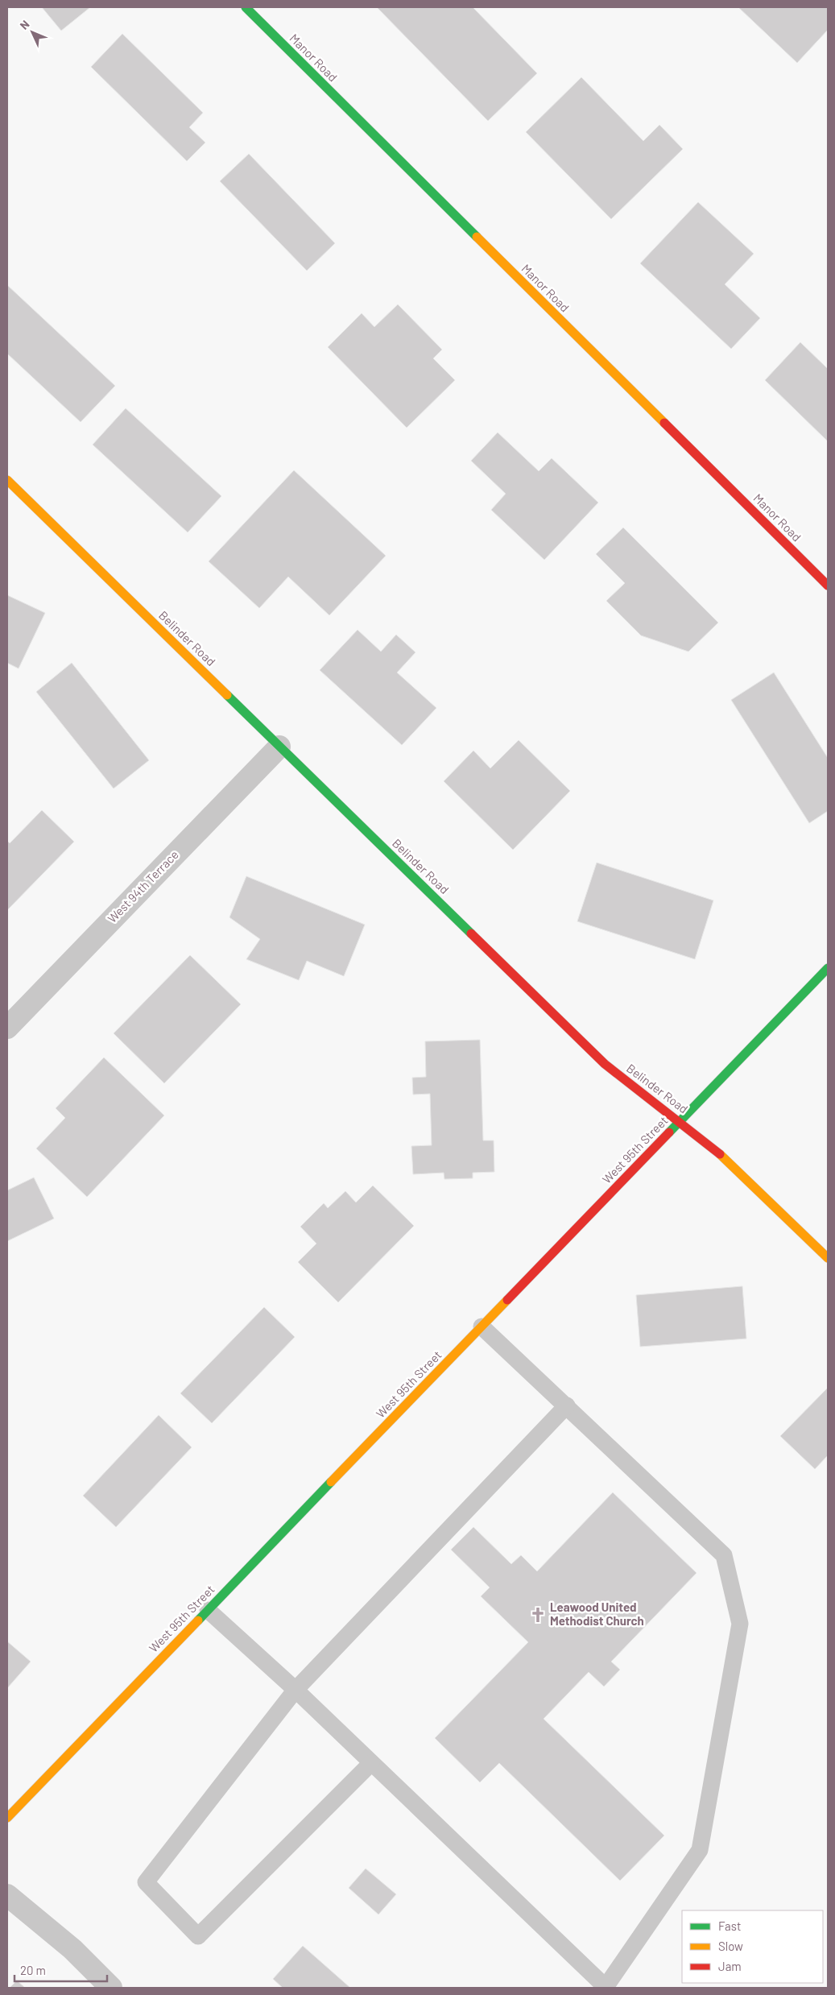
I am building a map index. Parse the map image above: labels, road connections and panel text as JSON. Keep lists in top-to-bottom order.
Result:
{
  "streets": {
    "street": [
      "Manor Road",
      "Belinder Road",
      "West 94th Terrace",
      "West 95th Street"
    ]
  },
  "crossings": [
    ["Belinder Road", "West 94th Terrace"],
    ["Belinder Road", "West 95th Street"]
  ],
  "places": {
    "church": ["Leawood United Methodist Church"]
  },
  "legend": ["Fast", "Slow", "Jam"],
  "scale_bar": "20 m",
  "north": "top left"
}
